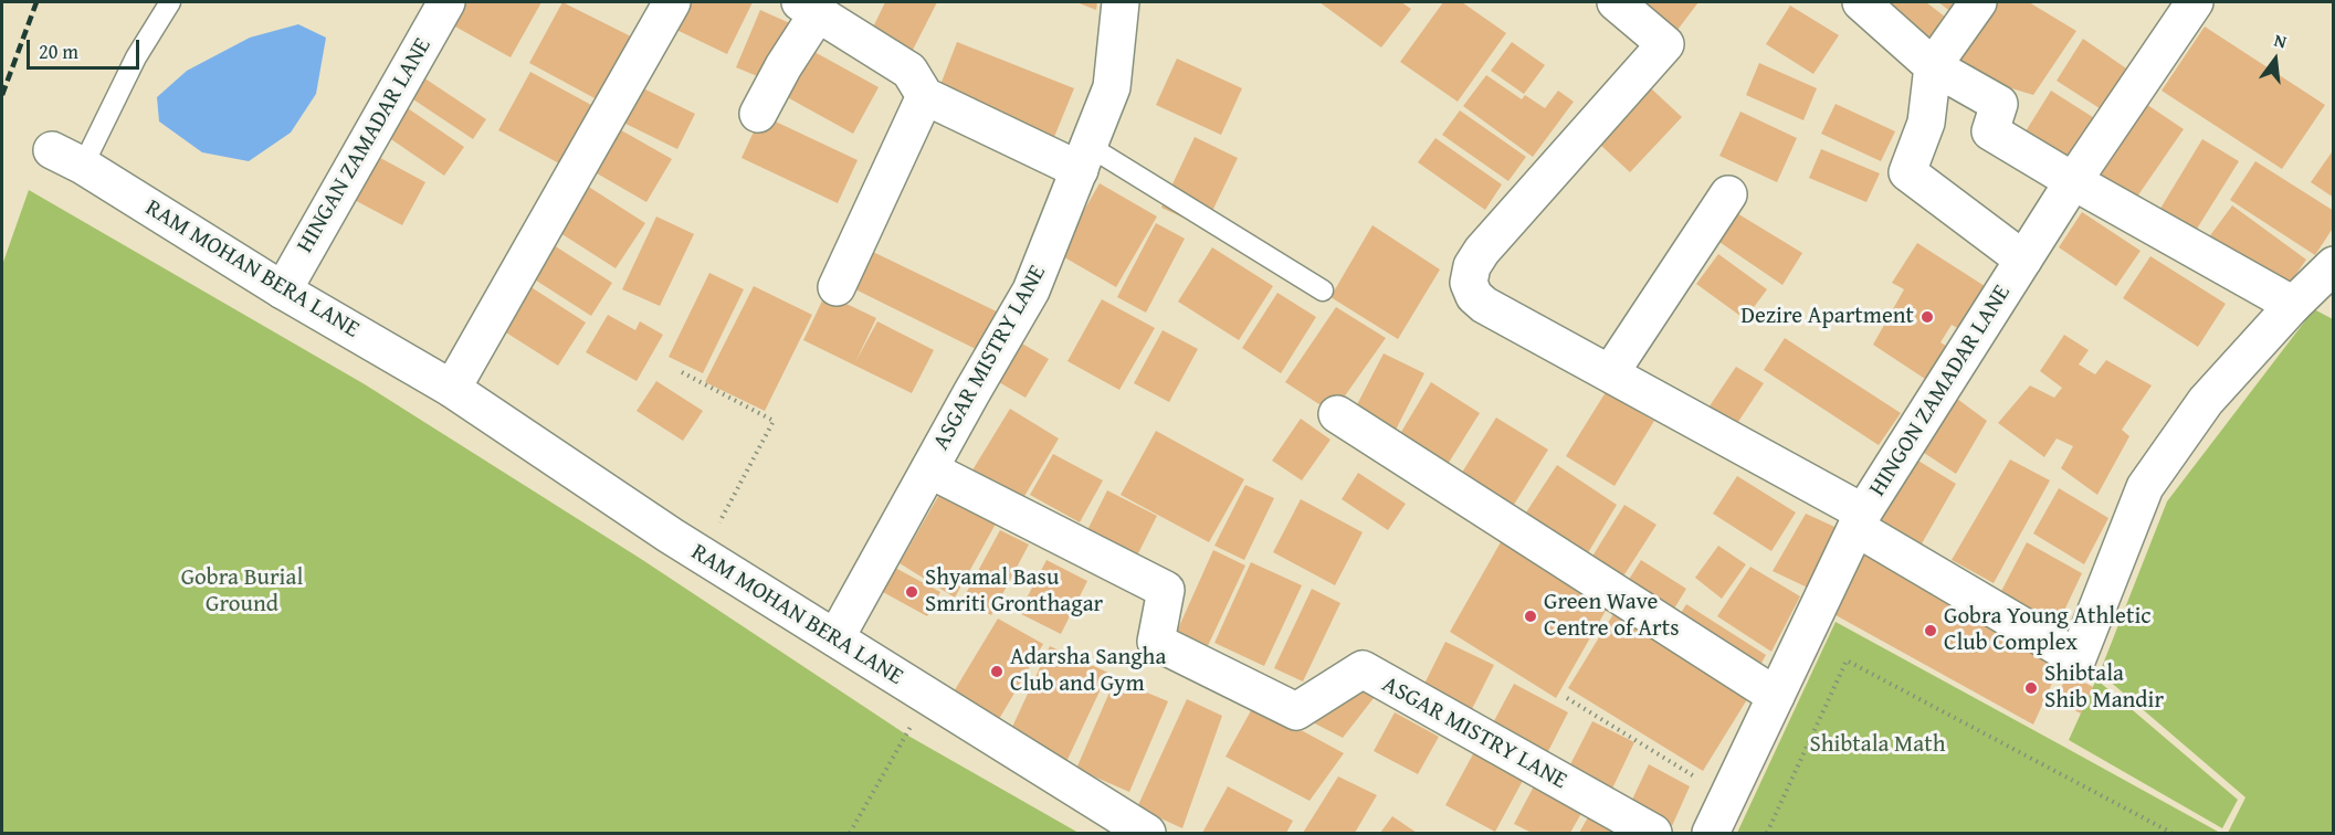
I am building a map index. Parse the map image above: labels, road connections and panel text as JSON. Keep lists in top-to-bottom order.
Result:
{
  "streets": {
    "street": [
      "HINGAN ZAMADAR LANE",
      "RAM MOHAN BERA LANE",
      "ASGAR MISTRY LANE",
      "HINGON ZAMADAR LANE"
    ]
  },
  "crossings": [
    ["HINGAN ZAMADAR LANE", "RAM MOHAN BERA LANE"],
    ["RAM MOHAN BERA LANE", "ASGAR MISTRY LANE"]
  ],
  "parks": ["Gobra Burial Ground", "Shibtala Math"],
  "places": [
    "Dezire Apartment",
    "Shyamal Basu Smriti Gronthagar",
    "Green Wave Centre of Arts",
    "Gobra Young Athletic Club Complex",
    "Adarsha Sangha Club and Gym",
    "Shibtala Shib Mandir"
  ],
  "scale_bar": "20 m",
  "north": "top"
}
